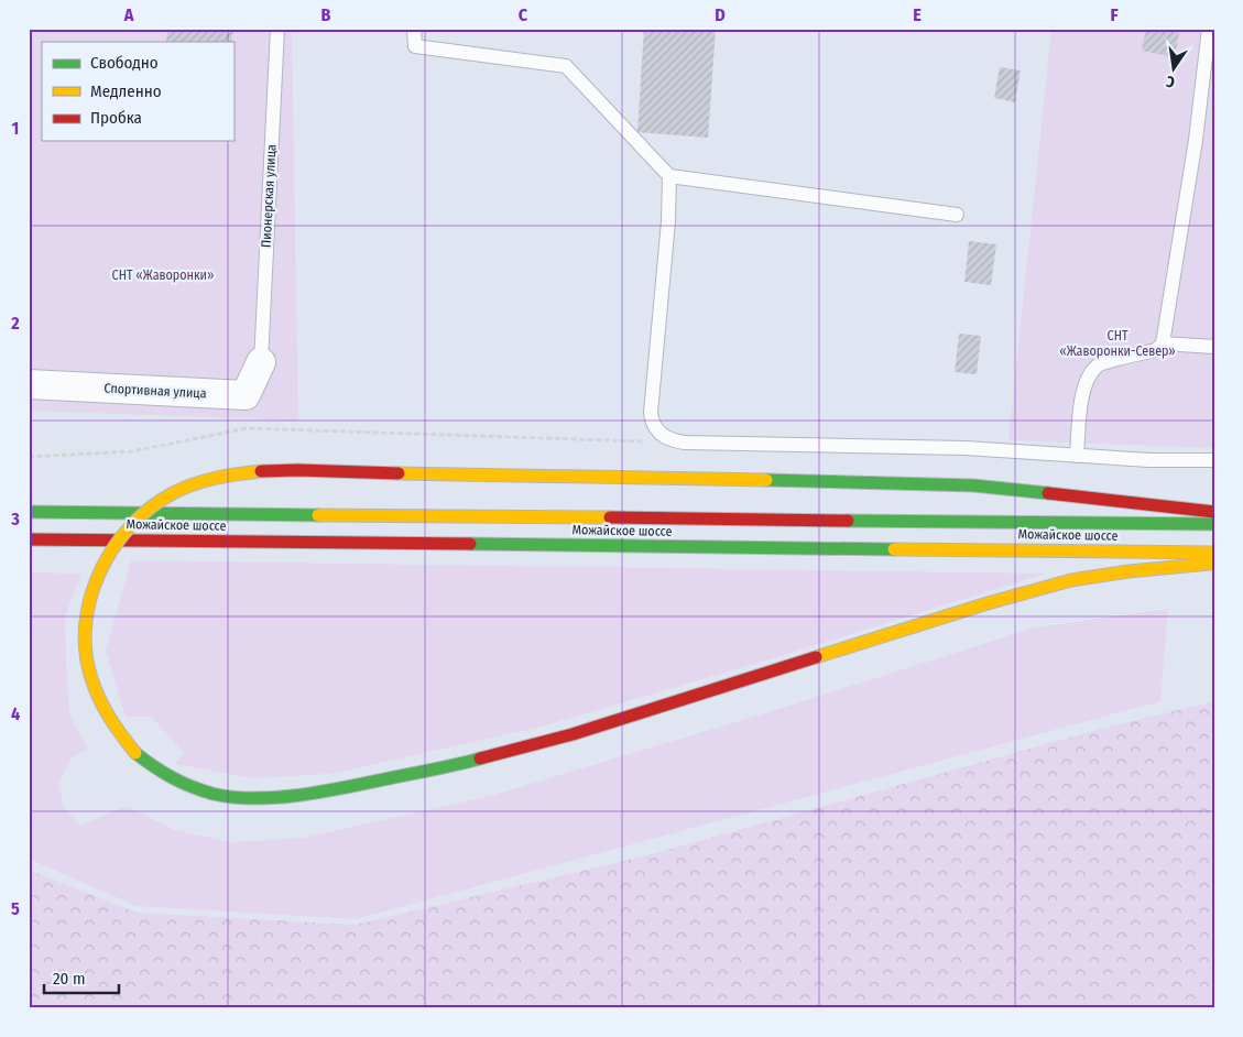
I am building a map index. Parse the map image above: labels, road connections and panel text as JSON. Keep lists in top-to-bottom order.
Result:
{
  "streets": {
    "main road": ["Можайское шоссе"],
    "street": ["Спортивная улица"],
    "lane": ["Пионерская улица"]
  },
  "crossings": [
    ["Пионерская улица", "Спортивная улица"]
  ],
  "parks": ["СНТ «Жаворонки»", "СНТ «Жаворонки-Север»"],
  "legend": ["Свободно", "Медленно", "Пробка"],
  "scale_bar": "20 m",
  "north": "bottom",
  "grid": {
    "columns": [
      "A",
      "B",
      "C",
      "D",
      "E",
      "F"
    ],
    "rows": [
      "1",
      "2",
      "3",
      "4",
      "5"
    ]
  }
}
